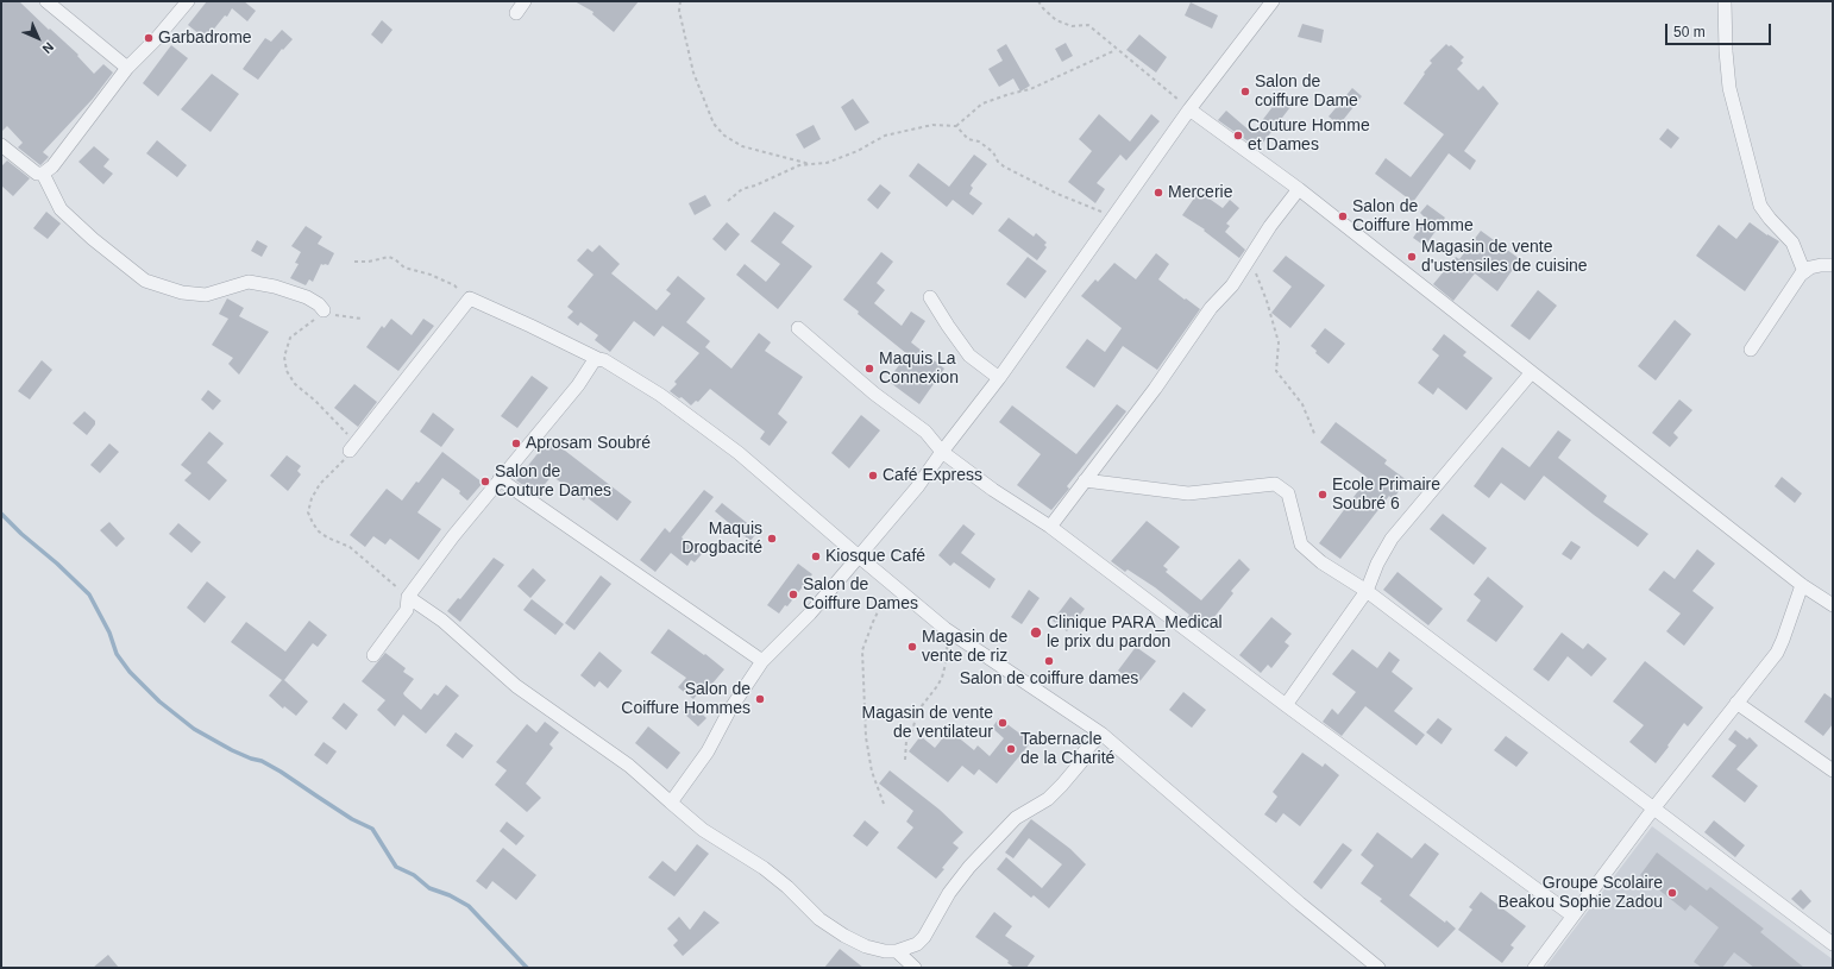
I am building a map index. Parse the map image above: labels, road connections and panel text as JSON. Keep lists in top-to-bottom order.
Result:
{
  "places": [
    "Garbadrome",
    "Salon de coiffure Dame",
    "Couture Homme et Dames",
    "Mercerie",
    "Salon de Coiffure Homme",
    "Magasin de vente d'ustensiles de cuisine",
    "Maquis La Connexion",
    "Aprosam Soubré",
    "Café Express",
    "Salon de Couture Dames",
    "Ecole Primaire Soubré 6",
    "Maquis Drogbacité",
    "Kiosque Café",
    "Salon de Coiffure Dames",
    "Clinique PARA_Medical le prix du pardon",
    "Magasin de vente de riz",
    "Salon de coiffure dames",
    "Salon de Coiffure Hommes",
    "Magasin de vente de ventilateur",
    "Tabernacle de la Charité",
    "Groupe Scolaire Beakou Sophie Zadou"
  ],
  "scale_bar": "50 m",
  "north": "bottom right"
}
